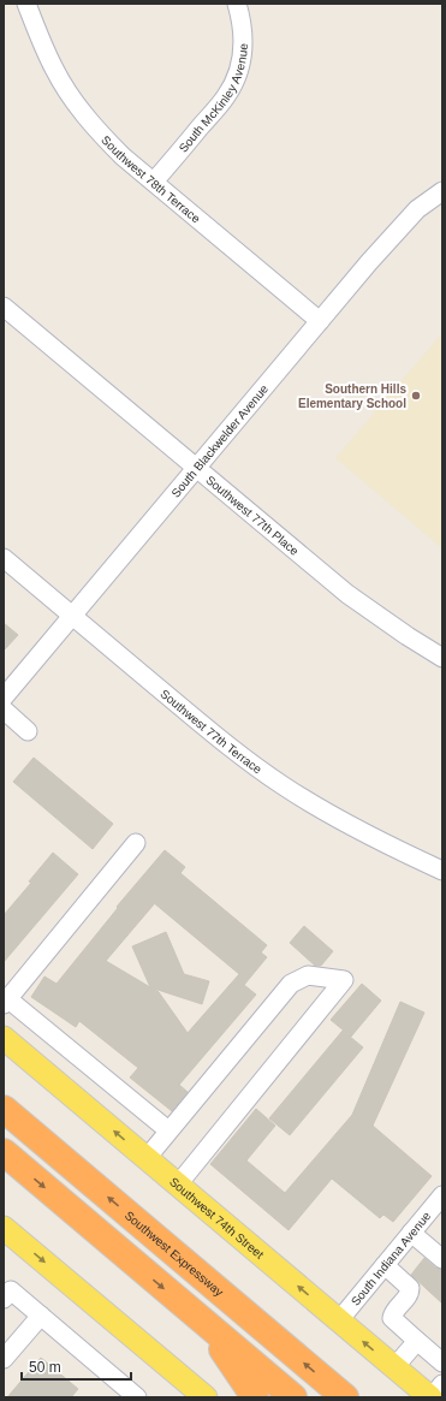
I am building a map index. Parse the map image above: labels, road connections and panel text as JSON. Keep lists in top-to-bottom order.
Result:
{
  "streets": {
    "highway": ["Southwest Expressway"],
    "main road": ["Southwest 74th Street"],
    "street": [
      "South McKinley Avenue",
      "Southwest 78th Terrace",
      "South Blackwelder Avenue",
      "Southwest 77th Place",
      "Southwest 77th Terrace",
      "South Indiana Avenue"
    ]
  },
  "crossings": [
    ["South McKinley Avenue", "Southwest 78th Terrace"],
    ["Southwest 78th Terrace", "South Blackwelder Avenue"],
    ["South Blackwelder Avenue", "Southwest 77th Place"],
    ["South Blackwelder Avenue", "Southwest 77th Terrace"],
    ["Southwest 74th Street", "South Indiana Avenue"]
  ],
  "places": ["Southern Hills Elementary School"],
  "scale_bar": "50 m"
}
